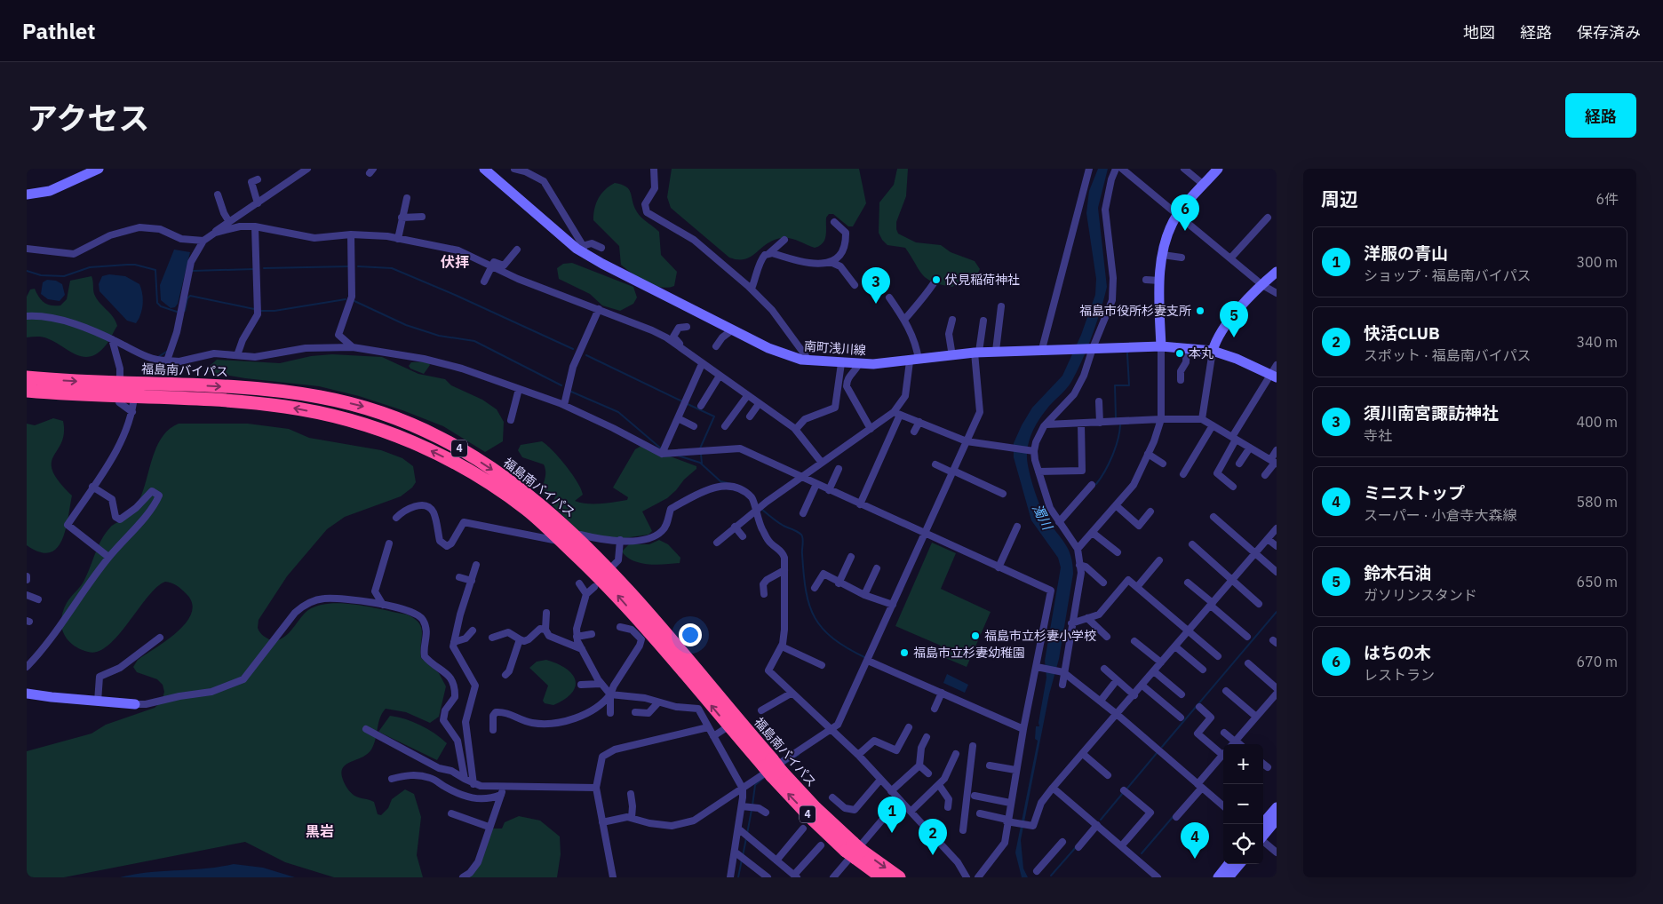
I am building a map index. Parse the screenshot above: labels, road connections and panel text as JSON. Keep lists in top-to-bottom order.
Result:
{
  "streets": {
    "highway": ["福島南バイパス", "4"],
    "street": ["南町浅川線"]
  },
  "districts": ["伏拝", "黒岩"],
  "water": ["濁川"],
  "places": [
    "伏見稲荷神社",
    "福島市役所杉妻支所",
    "本丸",
    "福島市立杉妻小学校",
    "福島市立杉妻幼稚園"
  ],
  "page": {
    "header": "Pathlet",
    "nav": ["地図", "経路", "保存済み"],
    "title": "アクセス",
    "buttons": "経路",
    "heading": ["周辺", "6件"],
    "pins": [
      "6",
      "3",
      "5",
      "1",
      "2",
      "4"
    ],
    "list": [
      {
        "mark": "1",
        "name": "洋服の青山",
        "note": "ショップ · 福島南バイパス",
        "value": "300 m"
      },
      {
        "mark": "2",
        "name": "快活CLUB",
        "note": "スポット · 福島南バイパス",
        "value": "340 m"
      },
      {
        "mark": "3",
        "name": "須川南宮諏訪神社",
        "note": "寺社",
        "value": "400 m"
      },
      {
        "mark": "4",
        "name": "ミニストップ",
        "note": "スーパー · 小倉寺大森線",
        "value": "580 m"
      },
      {
        "mark": "5",
        "name": "鈴木石油",
        "note": "ガソリンスタンド",
        "value": "650 m"
      },
      {
        "mark": "6",
        "name": "はちの木",
        "note": "レストラン",
        "value": "670 m"
      }
    ],
    "map_buttons": ["+", "−"]
  }
}
